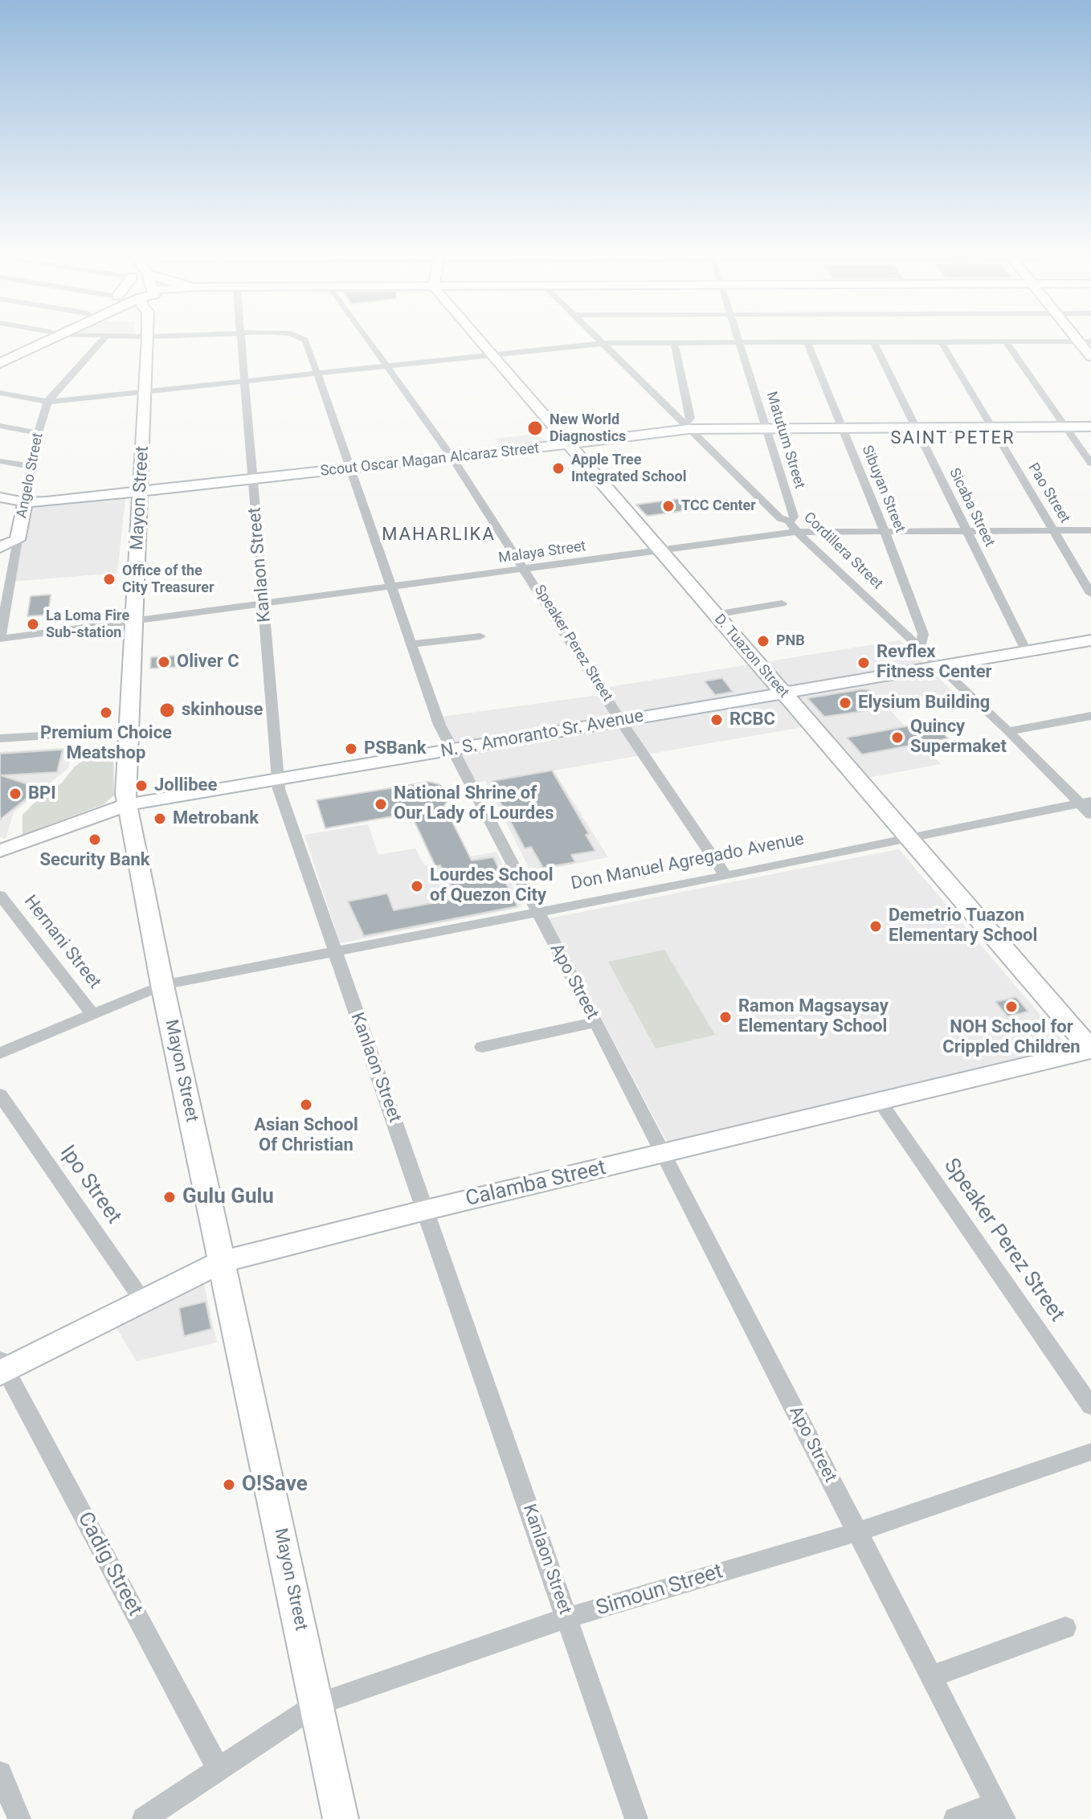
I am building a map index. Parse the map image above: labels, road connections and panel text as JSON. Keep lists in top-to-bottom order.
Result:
{
  "streets": {
    "street": [
      "Matutum Street",
      "Scout Oscar Magan Alcaraz Street",
      "Angelo Street",
      "Sibuyan Street",
      "Pao Street",
      "Mayon Street",
      "Sicaba Street",
      "Cordillera Street",
      "Malaya Street",
      "Kanlaon Street",
      "Speaker Perez Street",
      "D. Tuazon Street",
      "N. S. Amoranto Sr. Avenue",
      "Don Manuel Agregado Avenue",
      "Hernani Street",
      "Apo Street",
      "Calamba Street",
      "Ipo Street",
      "Cadig Street",
      "Simoun Street"
    ]
  },
  "crossings": [
    ["Matutum Street", "Scout Oscar Magan Alcaraz Street"],
    ["Matutum Street", "Cordillera Street"],
    ["Scout Oscar Magan Alcaraz Street", "Angelo Street"],
    ["Scout Oscar Magan Alcaraz Street", "Sibuyan Street"],
    ["Scout Oscar Magan Alcaraz Street", "Pao Street"],
    ["Scout Oscar Magan Alcaraz Street", "Mayon Street"],
    ["Scout Oscar Magan Alcaraz Street", "Sicaba Street"],
    ["Scout Oscar Magan Alcaraz Street", "Cordillera Street"],
    ["Scout Oscar Magan Alcaraz Street", "Kanlaon Street"],
    ["Scout Oscar Magan Alcaraz Street", "Speaker Perez Street"],
    ["Scout Oscar Magan Alcaraz Street", "D. Tuazon Street"],
    ["Scout Oscar Magan Alcaraz Street", "Apo Street"],
    ["Angelo Street", "Malaya Street"],
    ["Sibuyan Street", "Cordillera Street"],
    ["Sibuyan Street", "Malaya Street"],
    ["Pao Street", "Malaya Street"],
    ["Mayon Street", "Malaya Street"],
    ["Mayon Street", "N. S. Amoranto Sr. Avenue"],
    ["Mayon Street", "Don Manuel Agregado Avenue"],
    ["Mayon Street", "Calamba Street"],
    ["Mayon Street", "Simoun Street"],
    ["Sicaba Street", "Malaya Street"],
    ["Sicaba Street", "N. S. Amoranto Sr. Avenue"],
    ["Cordillera Street", "Malaya Street"],
    ["Cordillera Street", "N. S. Amoranto Sr. Avenue"],
    ["Cordillera Street", "Don Manuel Agregado Avenue"],
    ["Malaya Street", "Kanlaon Street"],
    ["Malaya Street", "Speaker Perez Street"],
    ["Malaya Street", "D. Tuazon Street"],
    ["Malaya Street", "Apo Street"],
    ["Kanlaon Street", "N. S. Amoranto Sr. Avenue"],
    ["Kanlaon Street", "Don Manuel Agregado Avenue"],
    ["Kanlaon Street", "Calamba Street"],
    ["Kanlaon Street", "Simoun Street"],
    ["Speaker Perez Street", "N. S. Amoranto Sr. Avenue"],
    ["Speaker Perez Street", "Don Manuel Agregado Avenue"],
    ["Speaker Perez Street", "Calamba Street"],
    ["D. Tuazon Street", "N. S. Amoranto Sr. Avenue"],
    ["D. Tuazon Street", "Don Manuel Agregado Avenue"],
    ["D. Tuazon Street", "Calamba Street"],
    ["N. S. Amoranto Sr. Avenue", "Apo Street"],
    ["Don Manuel Agregado Avenue", "Hernani Street"],
    ["Don Manuel Agregado Avenue", "Apo Street"],
    ["Apo Street", "Calamba Street"],
    ["Apo Street", "Simoun Street"],
    ["Calamba Street", "Ipo Street"],
    ["Calamba Street", "Cadig Street"],
    ["Cadig Street", "Simoun Street"]
  ],
  "districts": ["SAINT PETER", "MAHARLIKA"],
  "places": [
    "New World Diagnostics",
    "Apple Tree Integrated School",
    "TCC Center",
    "Office of the City Treasurer",
    "La Loma Fire Sub-station",
    "PNB",
    "Oliver C",
    "Revflex Fitness Center",
    "Elysium Building",
    "skinhouse",
    "Premium Choice Meatshop",
    "RCBC",
    "Quincy Supermaket",
    "PSBank",
    "Jollibee",
    "BPI",
    "National Shrine of Our Lady of Lourdes",
    "Metrobank",
    "Security Bank",
    "Lourdes School of Quezon City",
    "Demetrio Tuazon Elementary School",
    "NOH School for Crippled Children",
    "Ramon Magsaysay Elementary School",
    "Asian School Of Christian",
    "Gulu Gulu",
    "O!Save"
  ]
}
